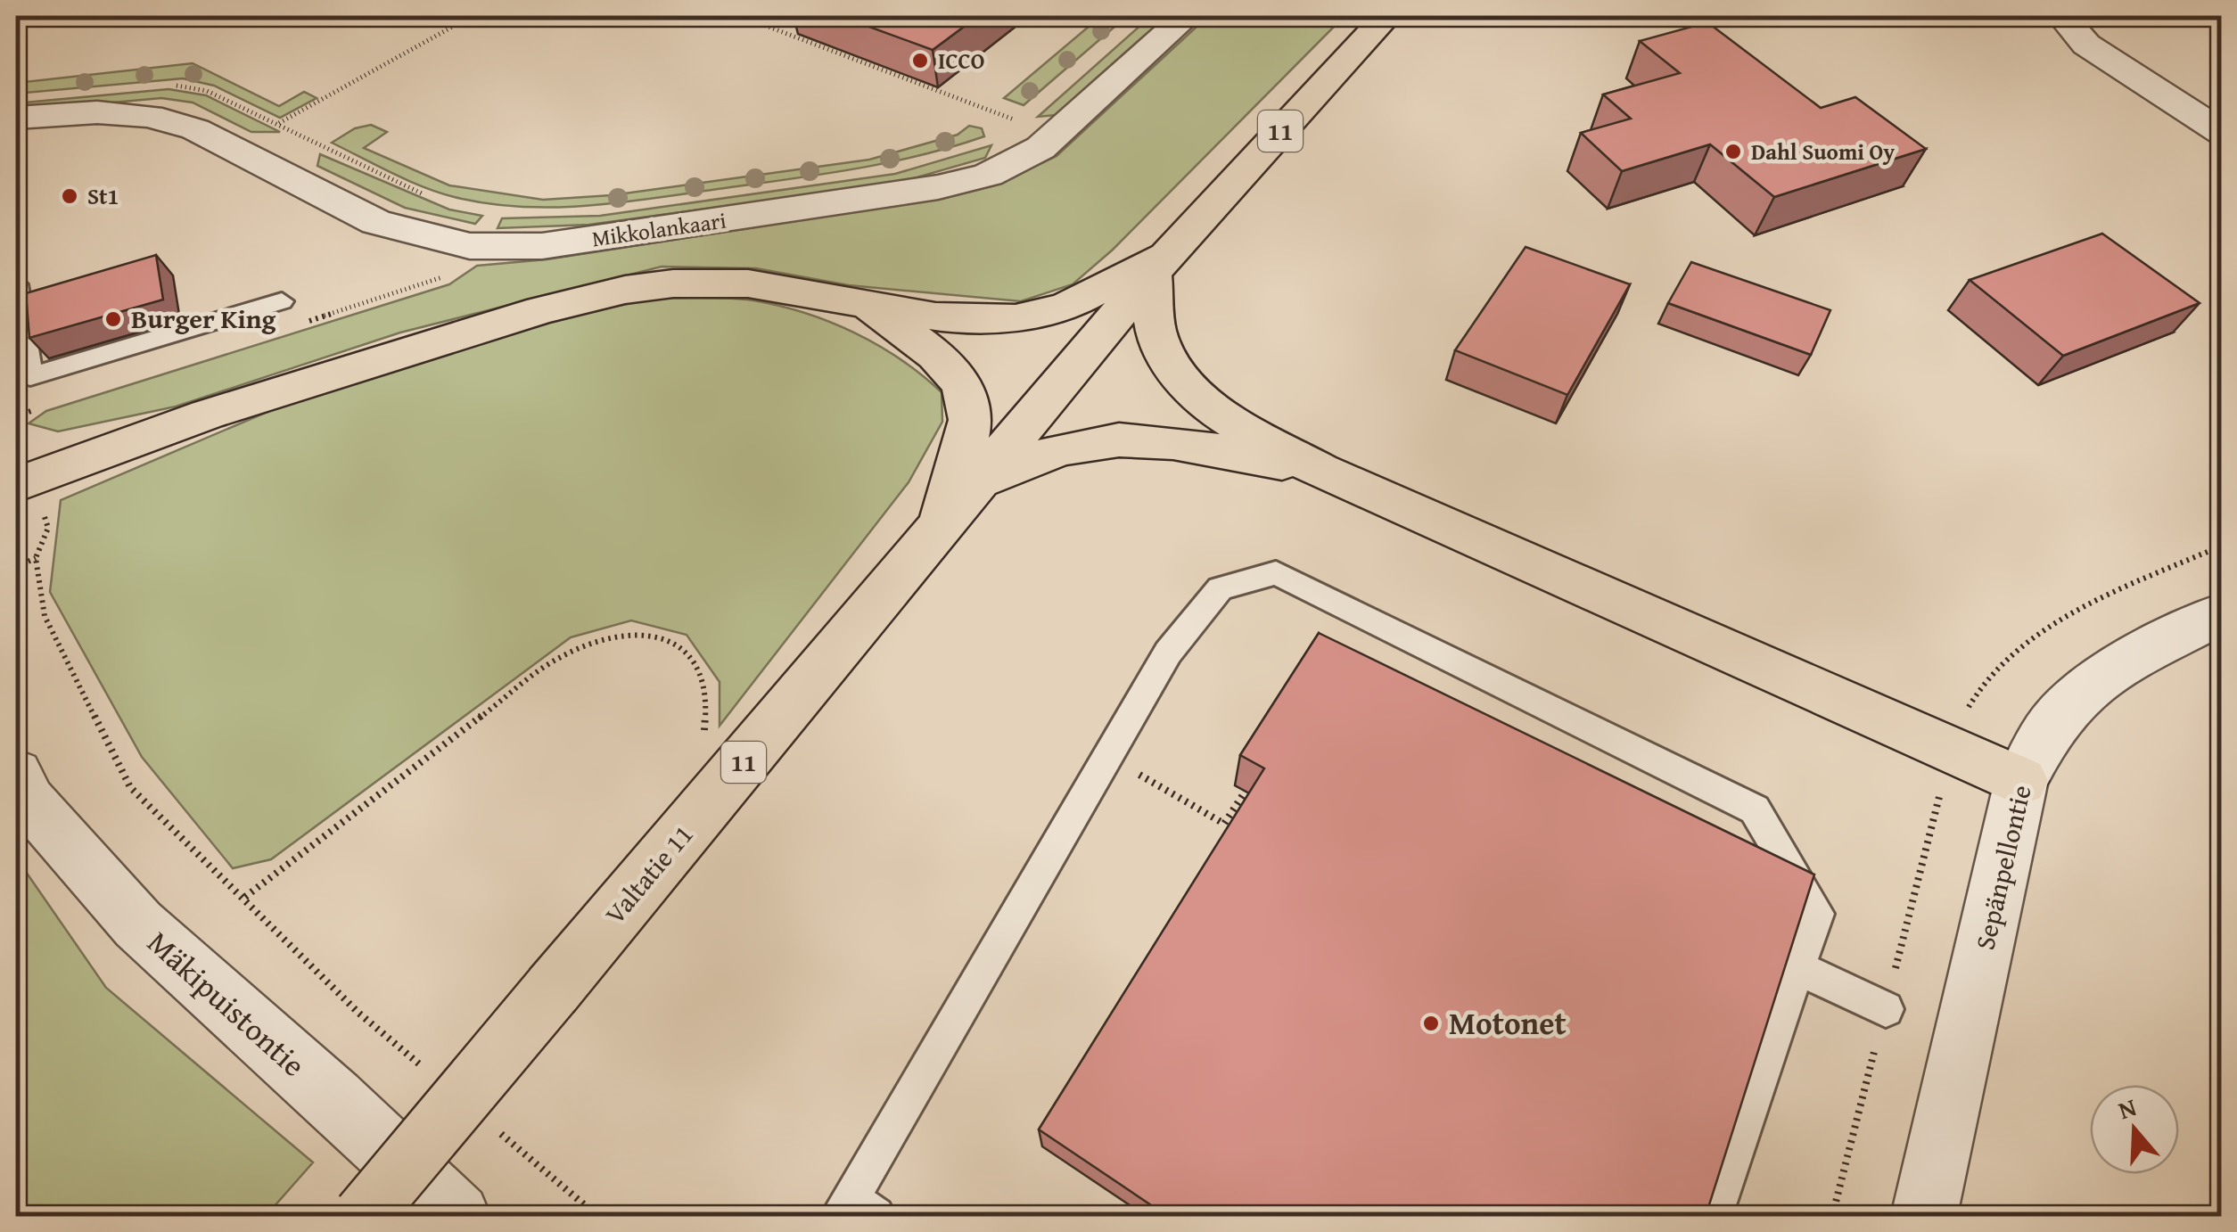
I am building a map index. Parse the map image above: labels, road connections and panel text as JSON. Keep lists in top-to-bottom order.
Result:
{
  "streets": {
    "highway": ["11", "Valtatie 11"],
    "street": ["Mikkolankaari", "Sepänpellontie", "Mäkipuistontie"]
  },
  "crossings": [
    ["11", "Valtatie 11"]
  ],
  "places": [
    "ICCO",
    "Dahl Suomi Oy",
    "St1",
    "Burger King",
    "Motonet"
  ],
  "north": "top"
}
